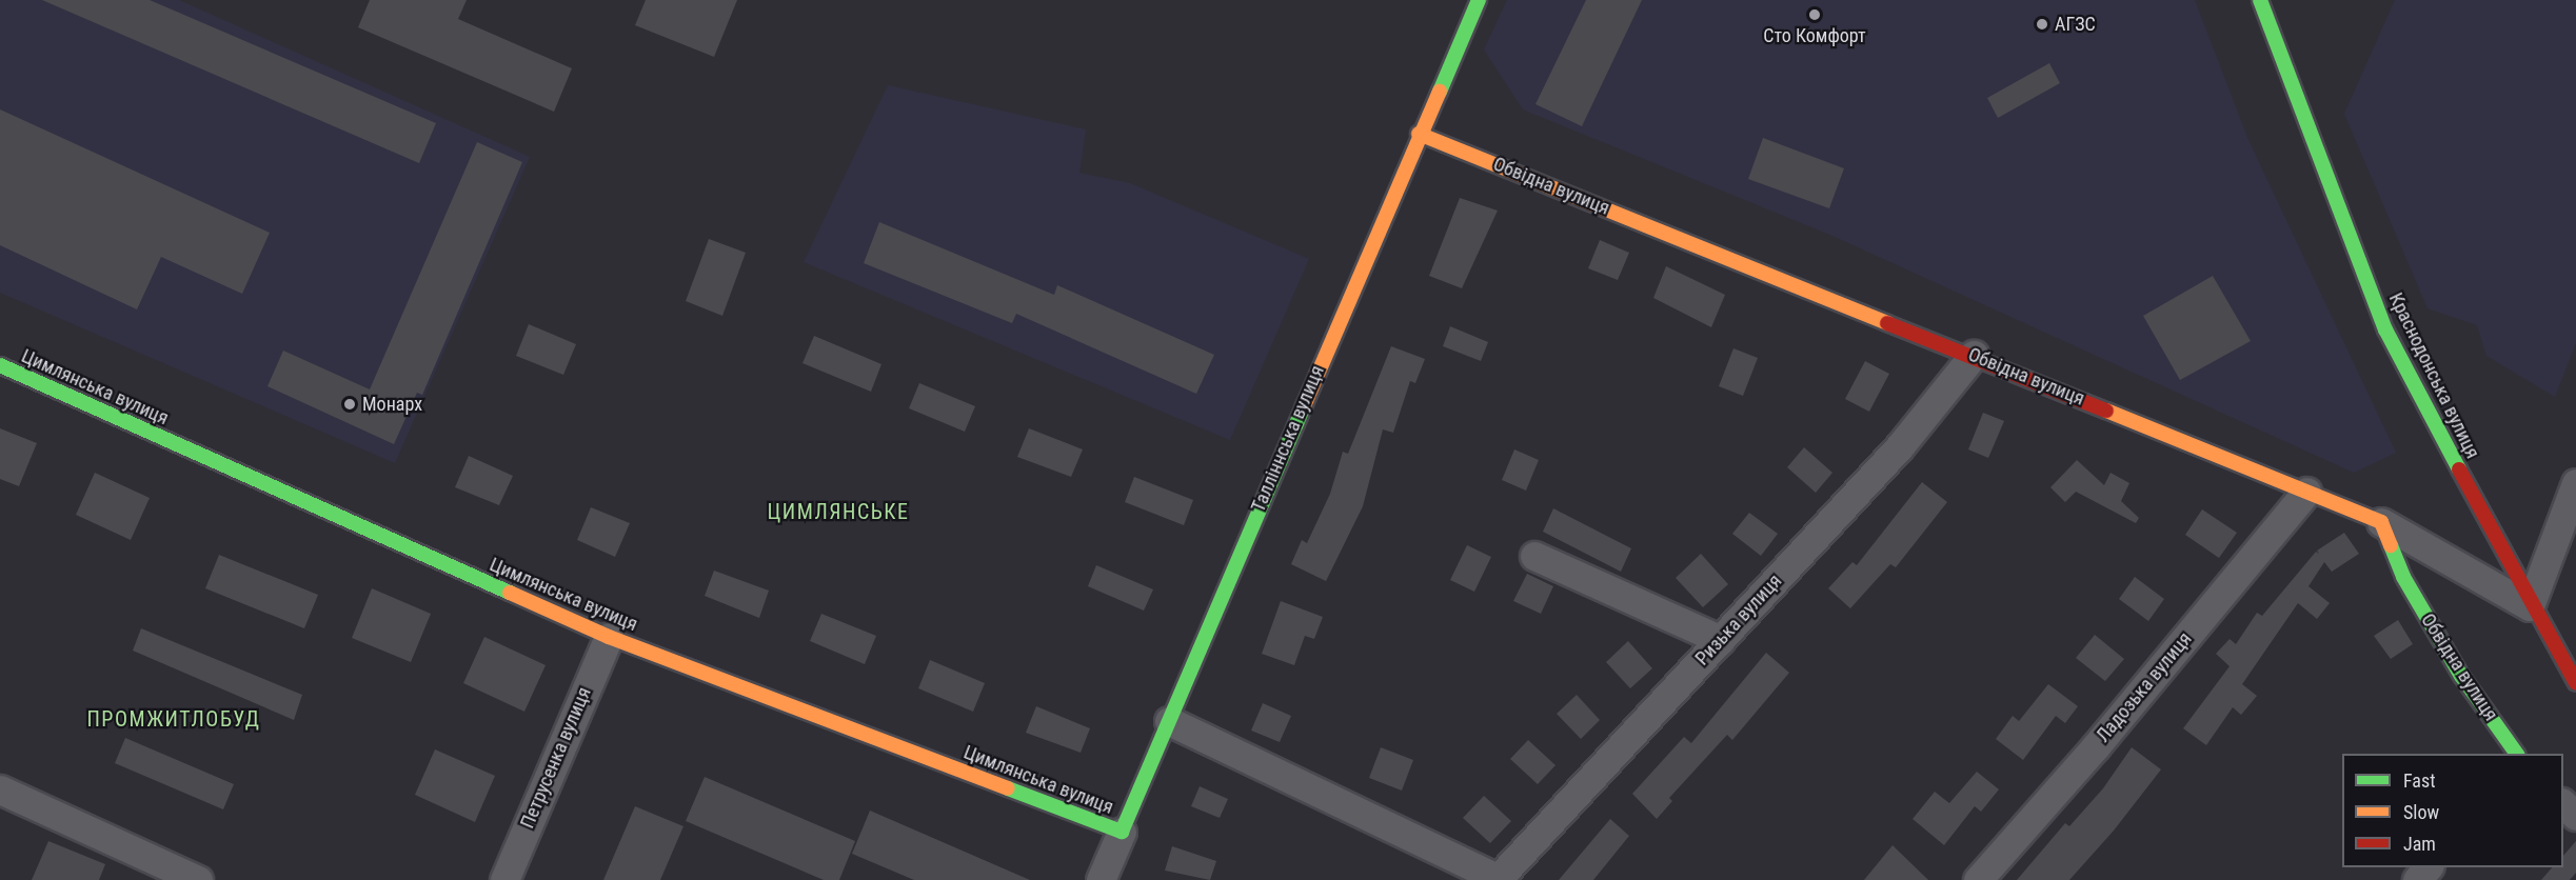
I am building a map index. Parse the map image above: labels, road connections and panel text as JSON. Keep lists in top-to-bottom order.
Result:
{
  "streets": {
    "street": [
      "Обвідна вулиця",
      "Краснодонська вулиця",
      "Цимлянська вулиця",
      "Талліннська вулиця",
      "Ризька вулиця",
      "Ладозька вулиця",
      "Петрусенка вулиця"
    ]
  },
  "crossings": [
    ["Обвідна вулиця", "Талліннська вулиця"],
    ["Обвідна вулиця", "Ризька вулиця"],
    ["Обвідна вулиця", "Ладозька вулиця"],
    ["Цимлянська вулиця", "Талліннська вулиця"],
    ["Цимлянська вулиця", "Петрусенка вулиця"]
  ],
  "districts": ["ЦИМЛЯНСЬКЕ", "ПРОМЖИТЛОБУД"],
  "places": ["Сто Комфорт", "АГЗС", "Монарх"],
  "legend": ["Fast", "Slow", "Jam"]
}
